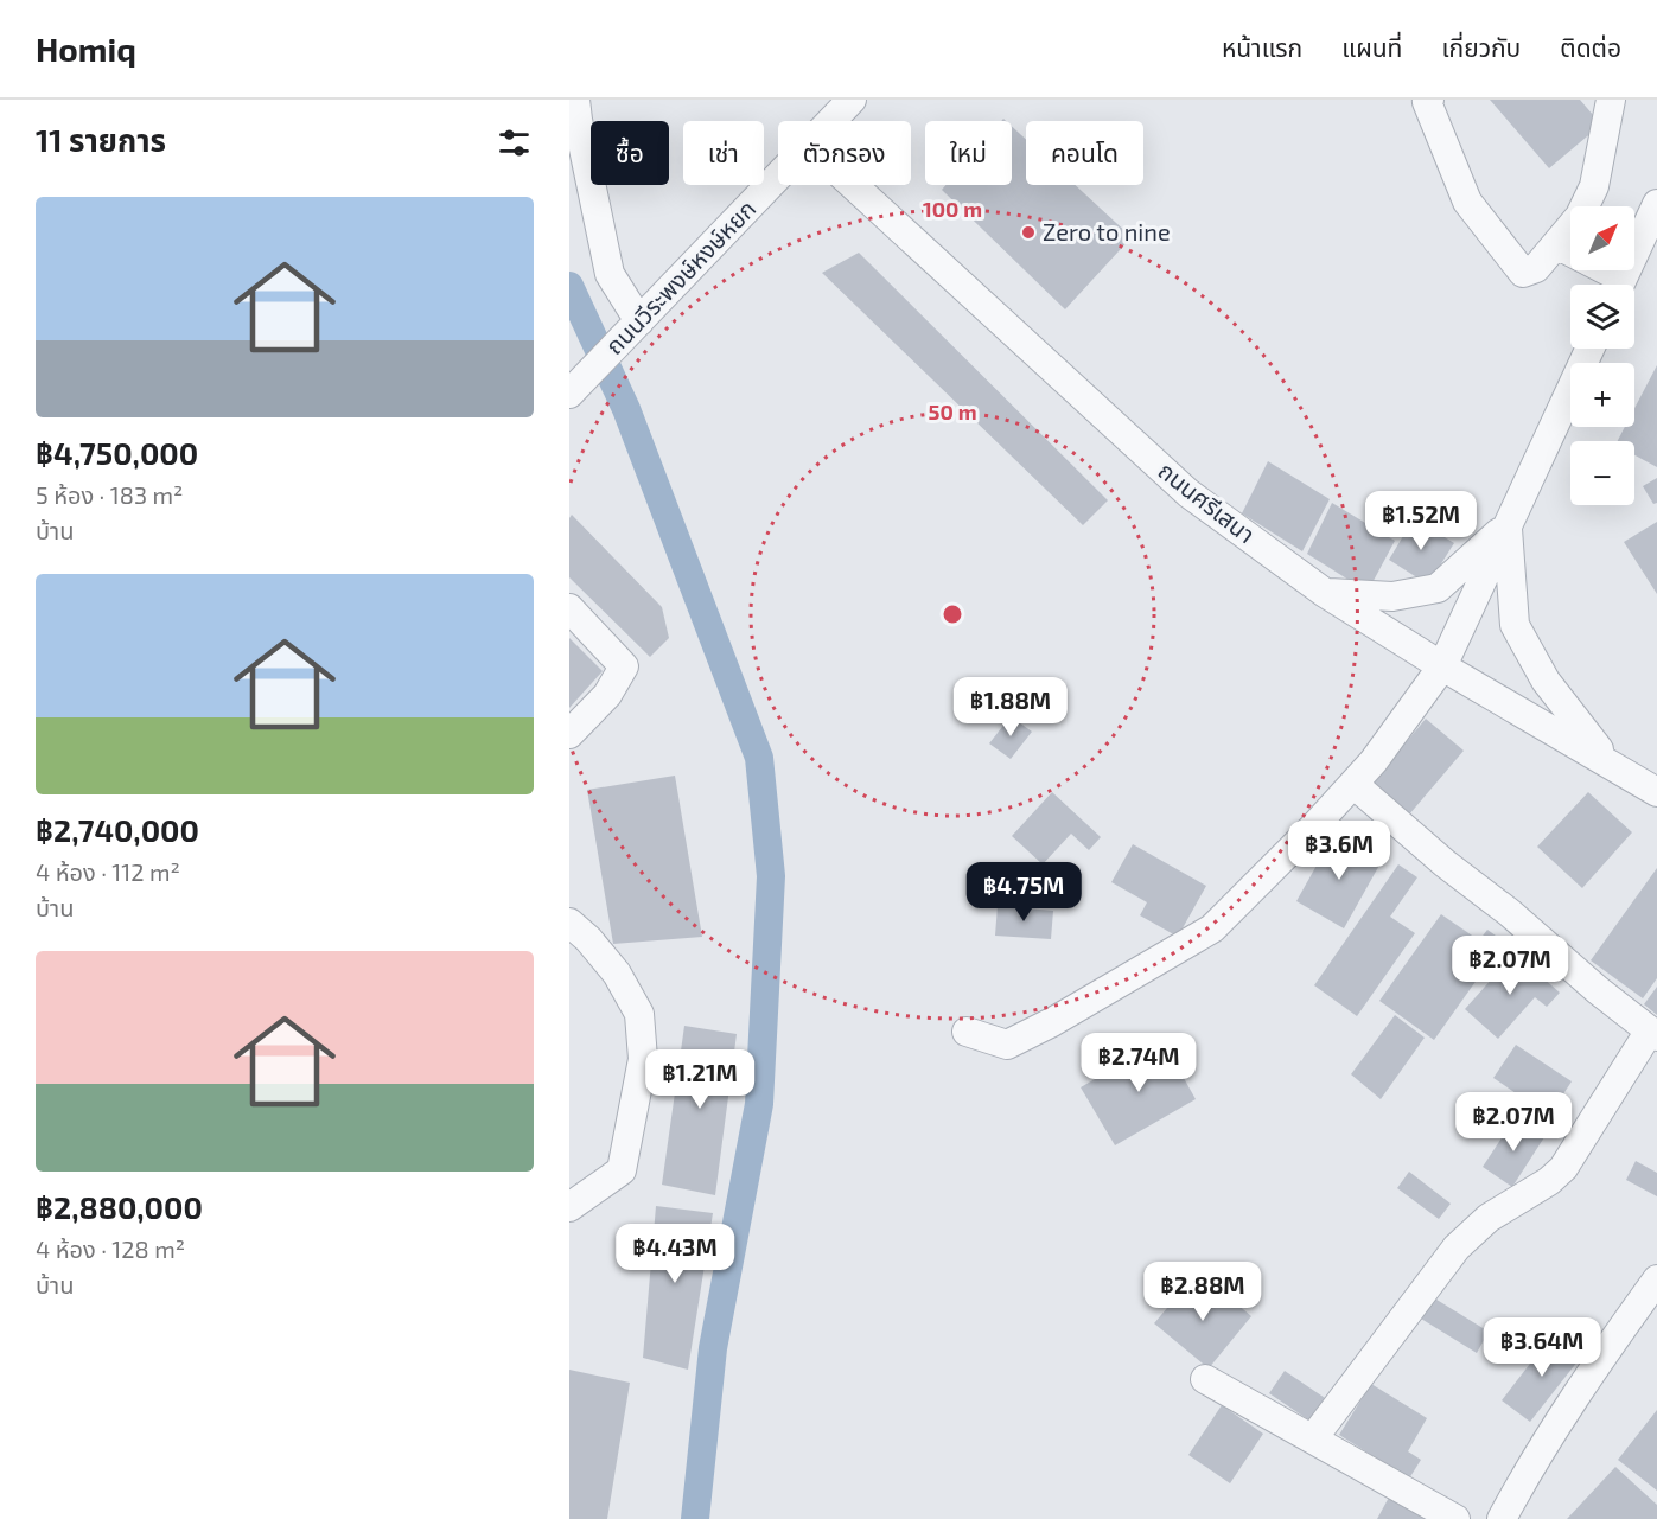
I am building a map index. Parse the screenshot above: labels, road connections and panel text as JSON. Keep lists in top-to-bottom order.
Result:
{
  "streets": {
    "street": ["ถนนวีระพงษ์หงษ์หยก", "ถนนศรีเสนา"]
  },
  "places": ["Zero to nine"],
  "north": "top right",
  "page": {
    "header": "Homiq",
    "nav": [
      "หน้าแรก",
      "แผนที่",
      "เกี่ยวกับ",
      "ติดต่อ"
    ],
    "heading": "11 รายการ",
    "chip": [
      "ซื้อ",
      "เช่า",
      "ตัวกรอง",
      "ใหม่",
      "คอนโด"
    ],
    "list": [
      {
        "name": "฿4,750,000",
        "note": "5 ห้อง · 183 m² · บ้าน"
      },
      {
        "name": "฿2,740,000",
        "note": "4 ห้อง · 112 m² · บ้าน"
      },
      {
        "name": "฿2,880,000",
        "note": "4 ห้อง · 128 m² · บ้าน"
      }
    ],
    "map_buttons": ["+", "−"],
    "price": [
      "฿1.52M",
      "฿1.88M",
      "฿3.6M",
      "฿4.75M",
      "฿2.07M",
      "฿2.74M",
      "฿1.21M",
      "฿2.07M",
      "฿4.43M",
      "฿2.88M",
      "฿3.64M"
    ]
  },
  "rings": ["100 m", "50 m"]
}
